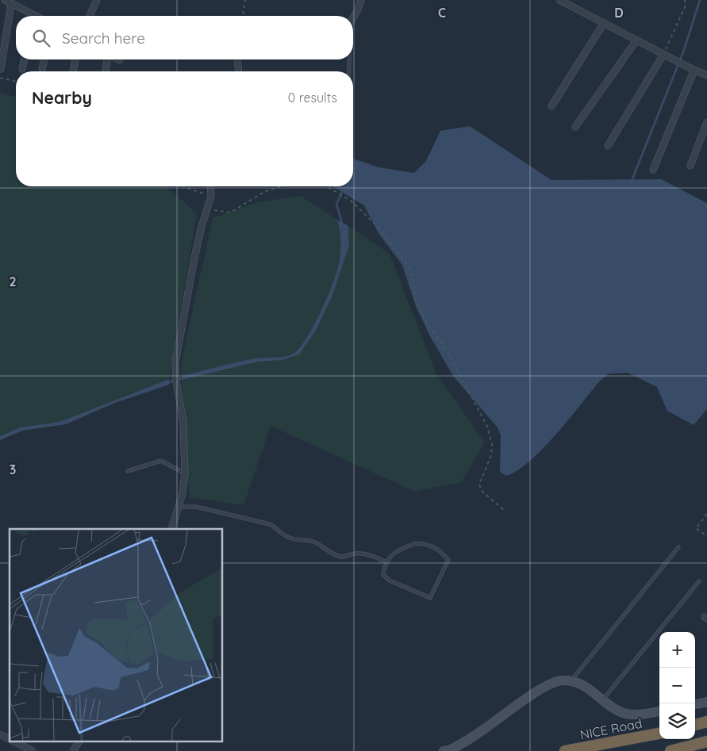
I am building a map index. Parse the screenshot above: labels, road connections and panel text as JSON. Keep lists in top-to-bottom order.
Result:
{
  "streets": {
    "highway": ["NICE Road"]
  },
  "page": {
    "search": "Search here",
    "heading": ["Nearby", "0 results"],
    "map_buttons": ["+", "−"]
  },
  "grid": {
    "columns": ["C", "D"],
    "rows": ["2", "3"]
  }
}
